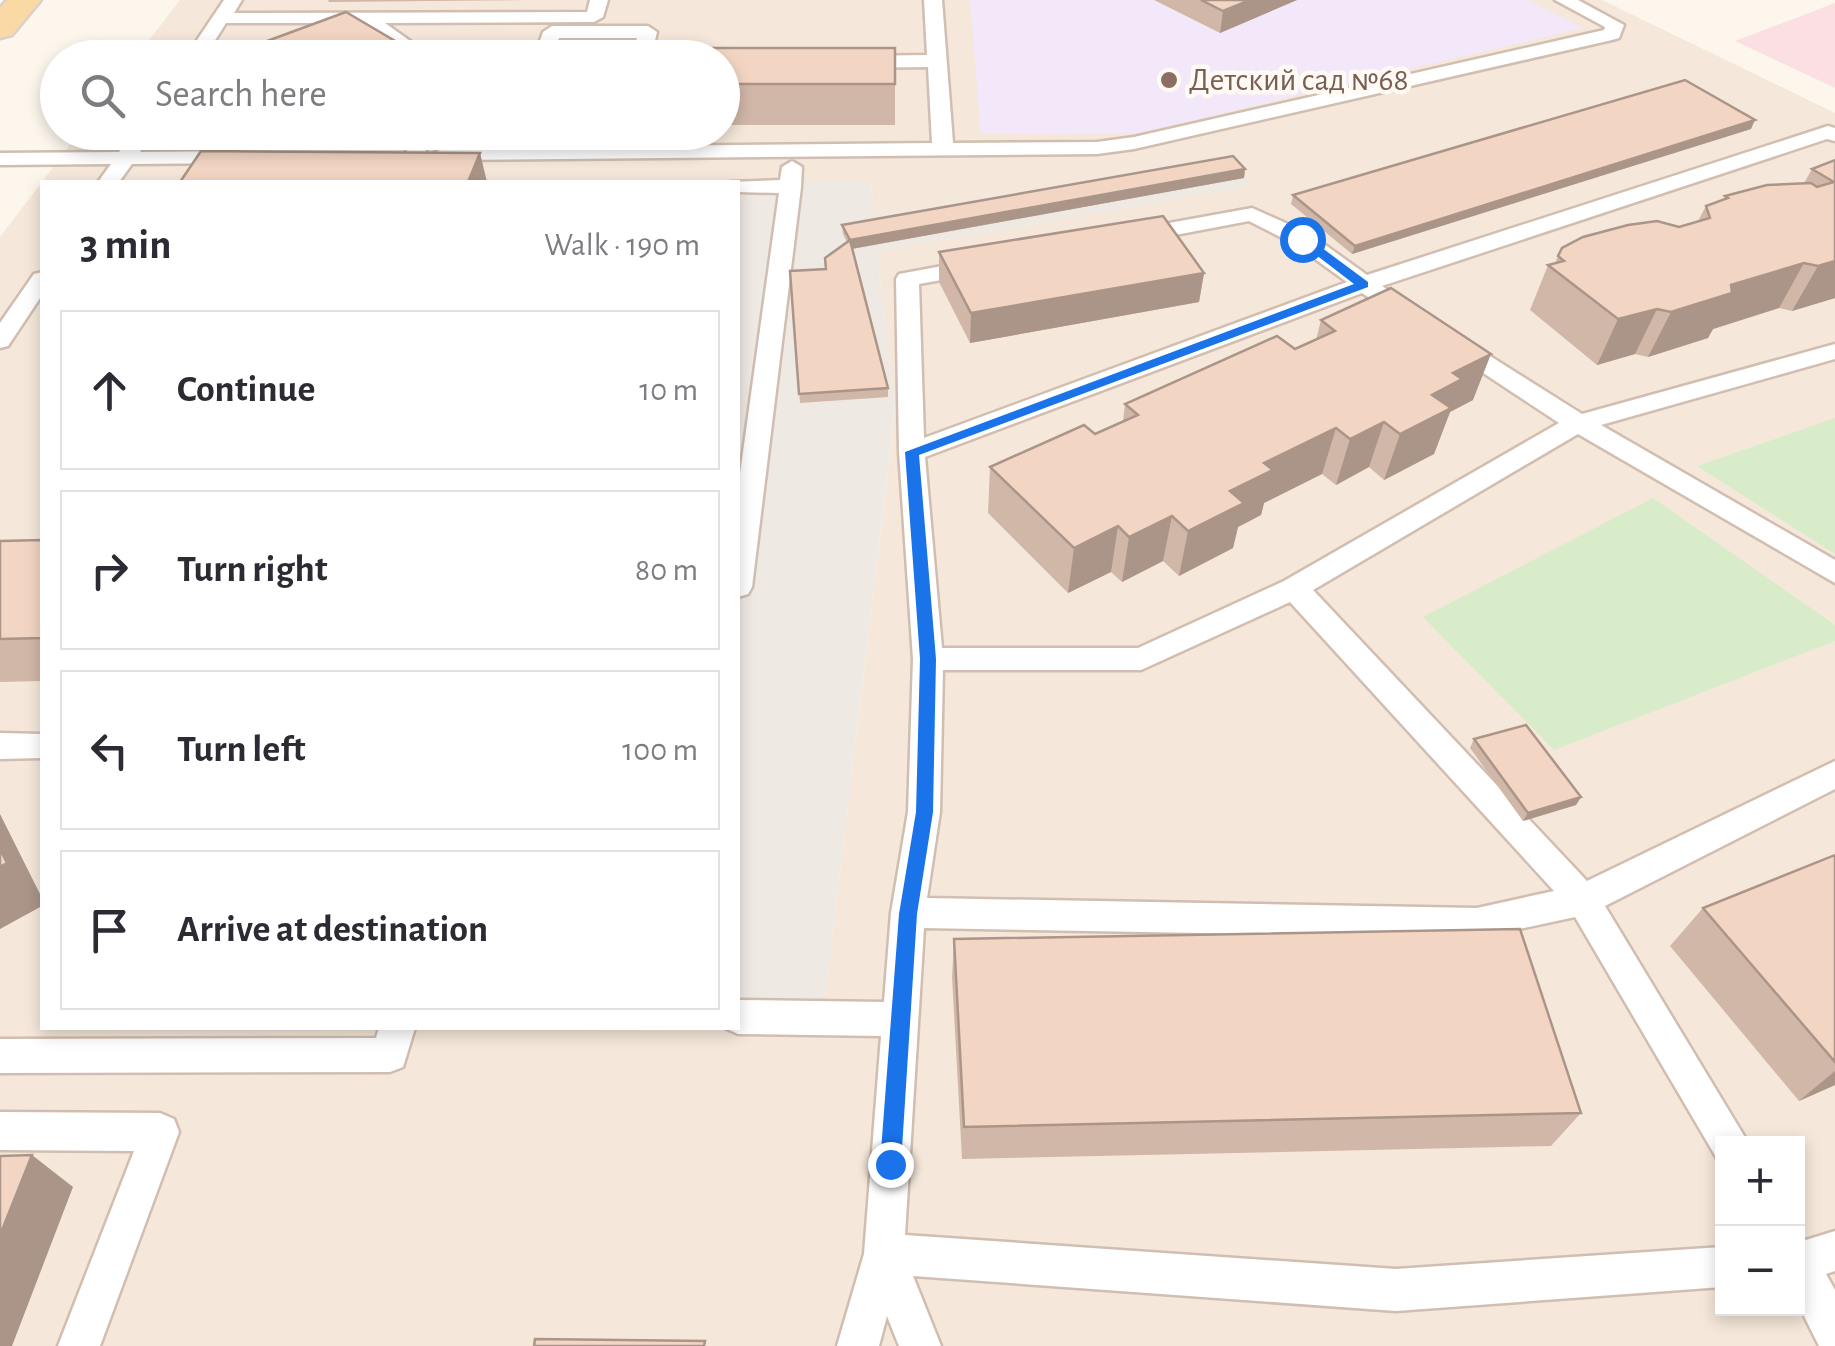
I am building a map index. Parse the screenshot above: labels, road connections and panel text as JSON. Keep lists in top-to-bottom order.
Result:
{
  "places": ["Детский сад №68"],
  "page": {
    "search": "Search here",
    "heading": ["3 min", "Walk · 190 m"],
    "list": [
      ["Continue", "10 m"],
      ["Turn right", "80 m"],
      ["Turn left", "100 m"],
      "Arrive at destination"
    ],
    "map_buttons": ["+", "−"]
  }
}
